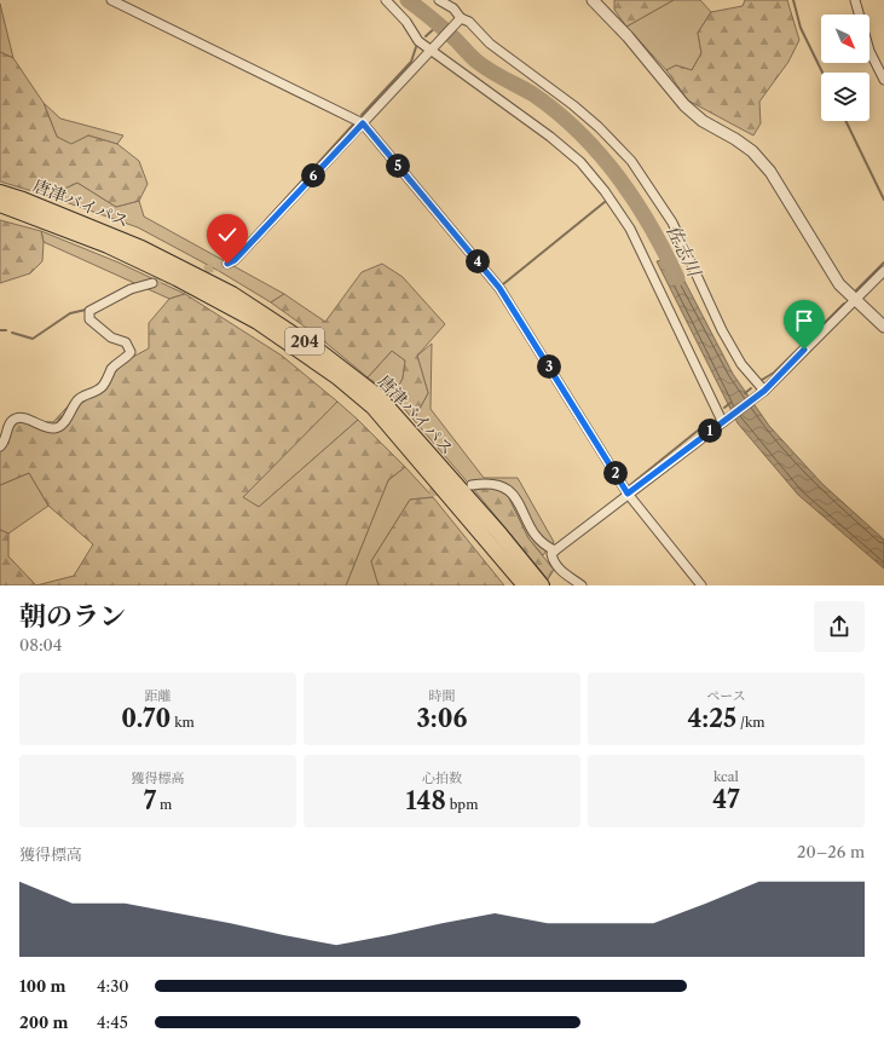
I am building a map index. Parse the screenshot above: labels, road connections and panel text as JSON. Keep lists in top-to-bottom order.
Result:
{
  "streets": {
    "highway": ["唐津バイパス", "204"]
  },
  "water": ["佐志川"],
  "north": "bottom right",
  "page": {
    "pins": [
      "5",
      "6",
      "4",
      "3",
      "1",
      "2"
    ],
    "heading": ["朝のラン", "08:04"],
    "stats": [
      ["距離", "0.70 km"],
      ["時間", "3:06"],
      ["ペース", "4:25 /km"],
      ["獲得標高", "7 m"],
      ["心拍数", "148 bpm"],
      ["kcal", "47"]
    ],
    "chart": ["獲得標高", "20–26 m"],
    "list": [
      {
        "name": "100 m",
        "note": "4:30"
      },
      {
        "name": "200 m",
        "note": "4:45"
      }
    ]
  }
}
